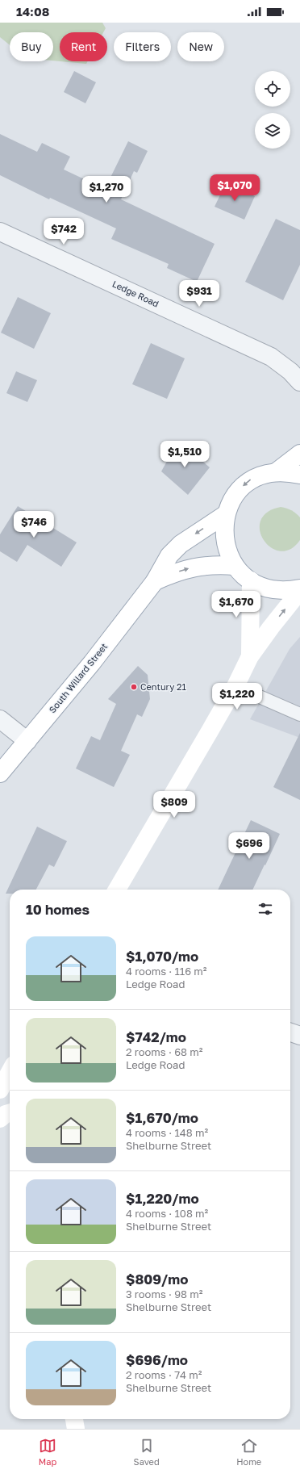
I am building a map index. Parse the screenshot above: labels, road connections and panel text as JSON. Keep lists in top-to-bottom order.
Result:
{
  "streets": {
    "main road": ["South Willard Street"],
    "street": ["Ledge Road"]
  },
  "places": ["Century 21"],
  "page": {
    "status": "14:08",
    "chip": [
      "Buy",
      "Rent",
      "Filters",
      "New"
    ],
    "price": [
      "$1,070",
      "$1,270",
      "$742",
      "$931",
      "$1,510",
      "$746",
      "$1,670",
      "$1,220",
      "$809",
      "$696"
    ],
    "heading": "10 homes",
    "list": [
      {
        "name": "$1,070/mo",
        "note": "4 rooms · 116 m² · Ledge Road"
      },
      {
        "name": "$742/mo",
        "note": "2 rooms · 68 m² · Ledge Road"
      },
      {
        "name": "$1,670/mo",
        "note": "4 rooms · 148 m² · Shelburne Street"
      },
      {
        "name": "$1,220/mo",
        "note": "4 rooms · 108 m² · Shelburne Street"
      },
      {
        "name": "$809/mo",
        "note": "3 rooms · 98 m² · Shelburne Street"
      },
      {
        "name": "$696/mo",
        "note": "2 rooms · 74 m² · Shelburne Street"
      }
    ],
    "tabs": ["Map", "Saved", "Home"]
  }
}
